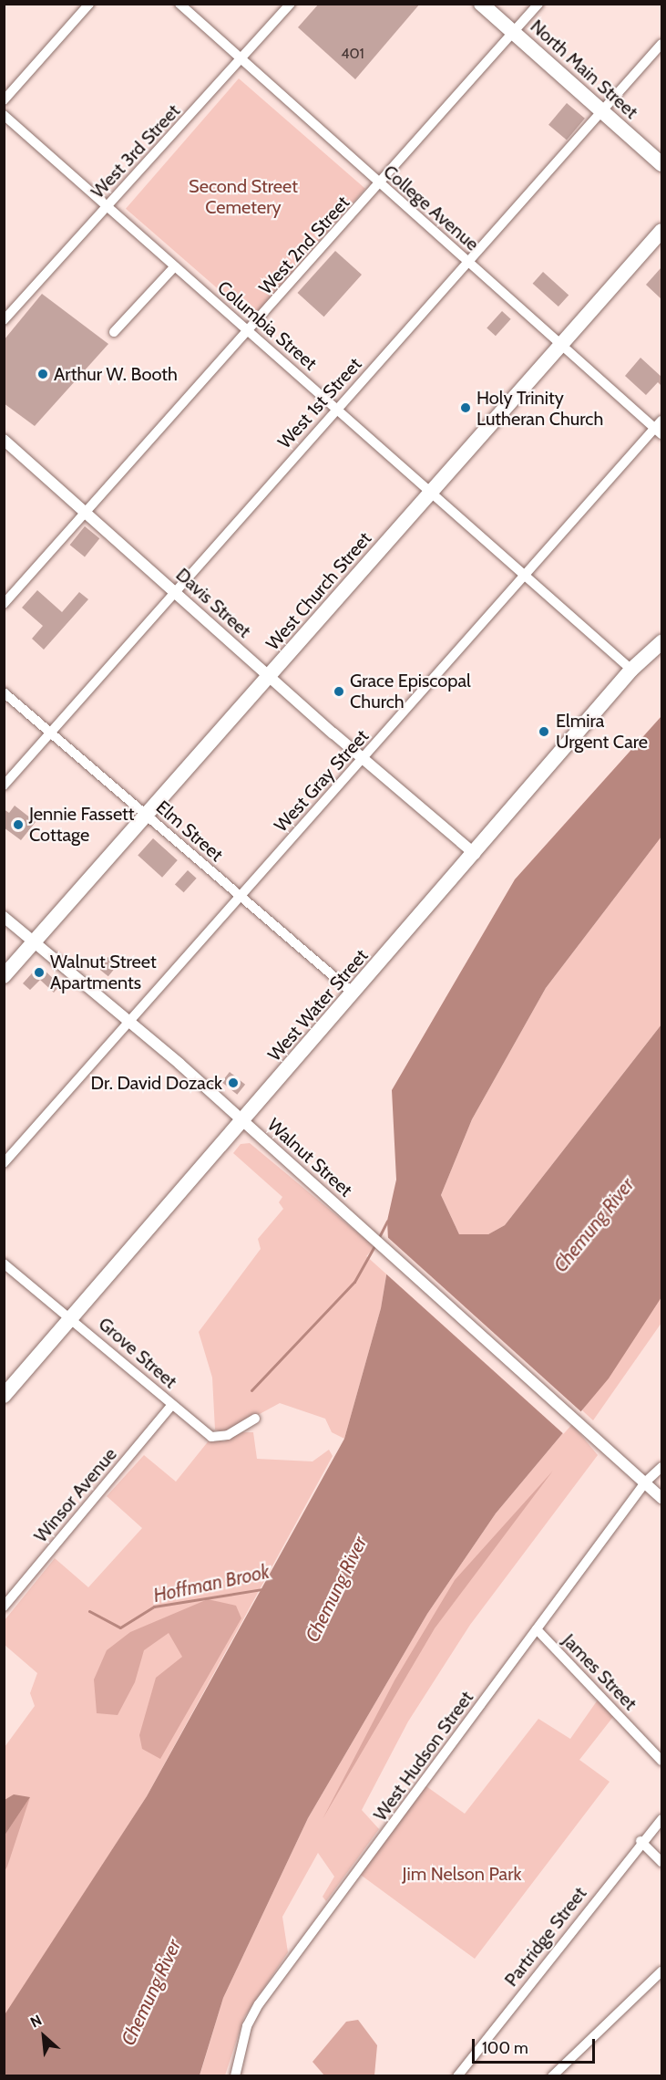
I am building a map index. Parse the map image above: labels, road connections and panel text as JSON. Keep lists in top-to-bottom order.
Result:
{
  "streets": {
    "main road": ["North Main Street", "West Church Street", "West Water Street"],
    "street": [
      "West 3rd Street",
      "College Avenue",
      "West 2nd Street",
      "Columbia Street",
      "West 1st Street",
      "Davis Street",
      "West Gray Street",
      "Elm Street",
      "Walnut Street",
      "Grove Street",
      "Winsor Avenue",
      "James Street",
      "West Hudson Street",
      "Partridge Street"
    ]
  },
  "crossings": [
    ["North Main Street", "West 2nd Street"],
    ["North Main Street", "West 1st Street"],
    ["West 3rd Street", "College Avenue"],
    ["West 3rd Street", "Columbia Street"],
    ["College Avenue", "West 2nd Street"],
    ["College Avenue", "West 1st Street"],
    ["College Avenue", "West Church Street"],
    ["College Avenue", "West Gray Street"],
    ["West 2nd Street", "Columbia Street"],
    ["West 2nd Street", "Davis Street"],
    ["Columbia Street", "West 1st Street"],
    ["Columbia Street", "West Church Street"],
    ["Columbia Street", "West Gray Street"],
    ["Columbia Street", "West Water Street"],
    ["West 1st Street", "Davis Street"],
    ["West 1st Street", "Elm Street"],
    ["West Church Street", "Davis Street"],
    ["West Church Street", "Elm Street"],
    ["West Church Street", "Walnut Street"],
    ["Davis Street", "West Gray Street"],
    ["Davis Street", "West Water Street"],
    ["West Gray Street", "Elm Street"],
    ["West Gray Street", "Walnut Street"],
    ["Elm Street", "West Water Street"],
    ["West Water Street", "Walnut Street"],
    ["West Water Street", "Grove Street"],
    ["Walnut Street", "West Hudson Street"],
    ["Grove Street", "Winsor Avenue"],
    ["James Street", "West Hudson Street"]
  ],
  "water": ["Chemung River", "Hoffman Brook"],
  "parks": ["Second Street Cemetery", "Jim Nelson Park"],
  "places": [
    "Arthur W. Booth",
    "Holy Trinity Lutheran Church",
    "Grace Episcopal Church",
    "Elmira Urgent Care",
    "Jennie Fassett Cottage",
    "Walnut Street Apartments",
    "Dr. David Dozack"
  ],
  "house_numbers": ["401"],
  "scale_bar": "100 m",
  "north": "top left"
}
